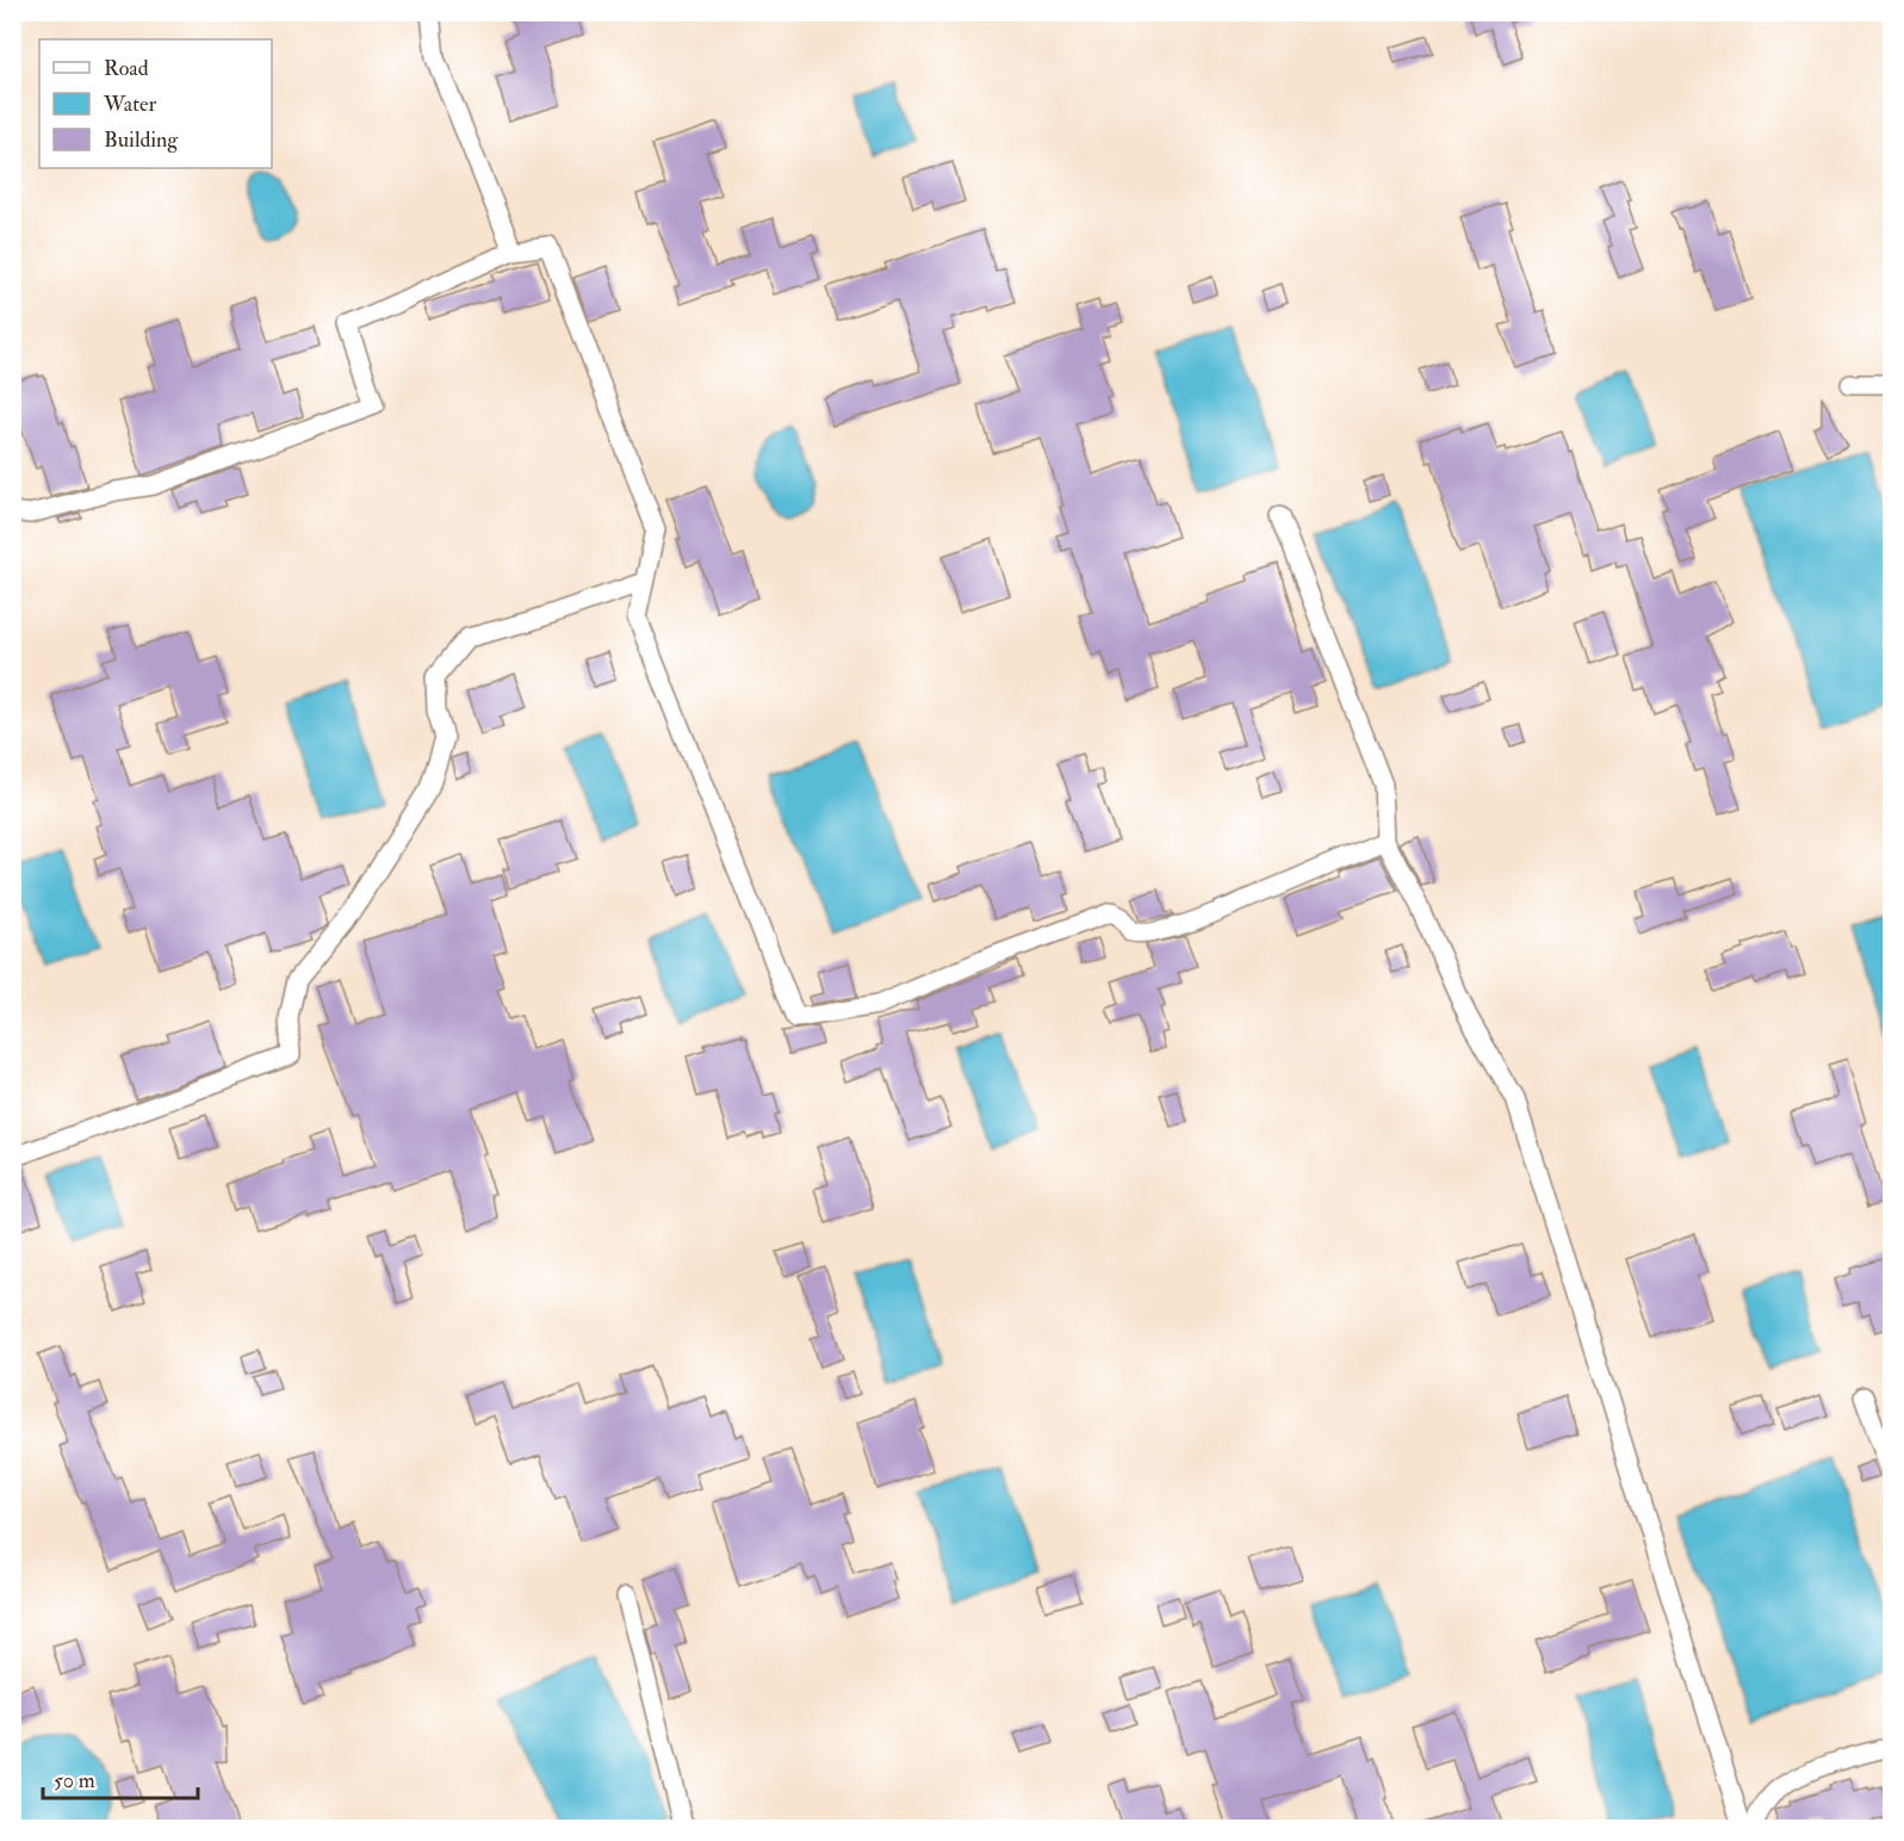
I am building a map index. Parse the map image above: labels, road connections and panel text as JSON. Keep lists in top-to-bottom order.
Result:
{
  "legend": ["Road", "Water", "Building"],
  "scale_bar": "50 m"
}
